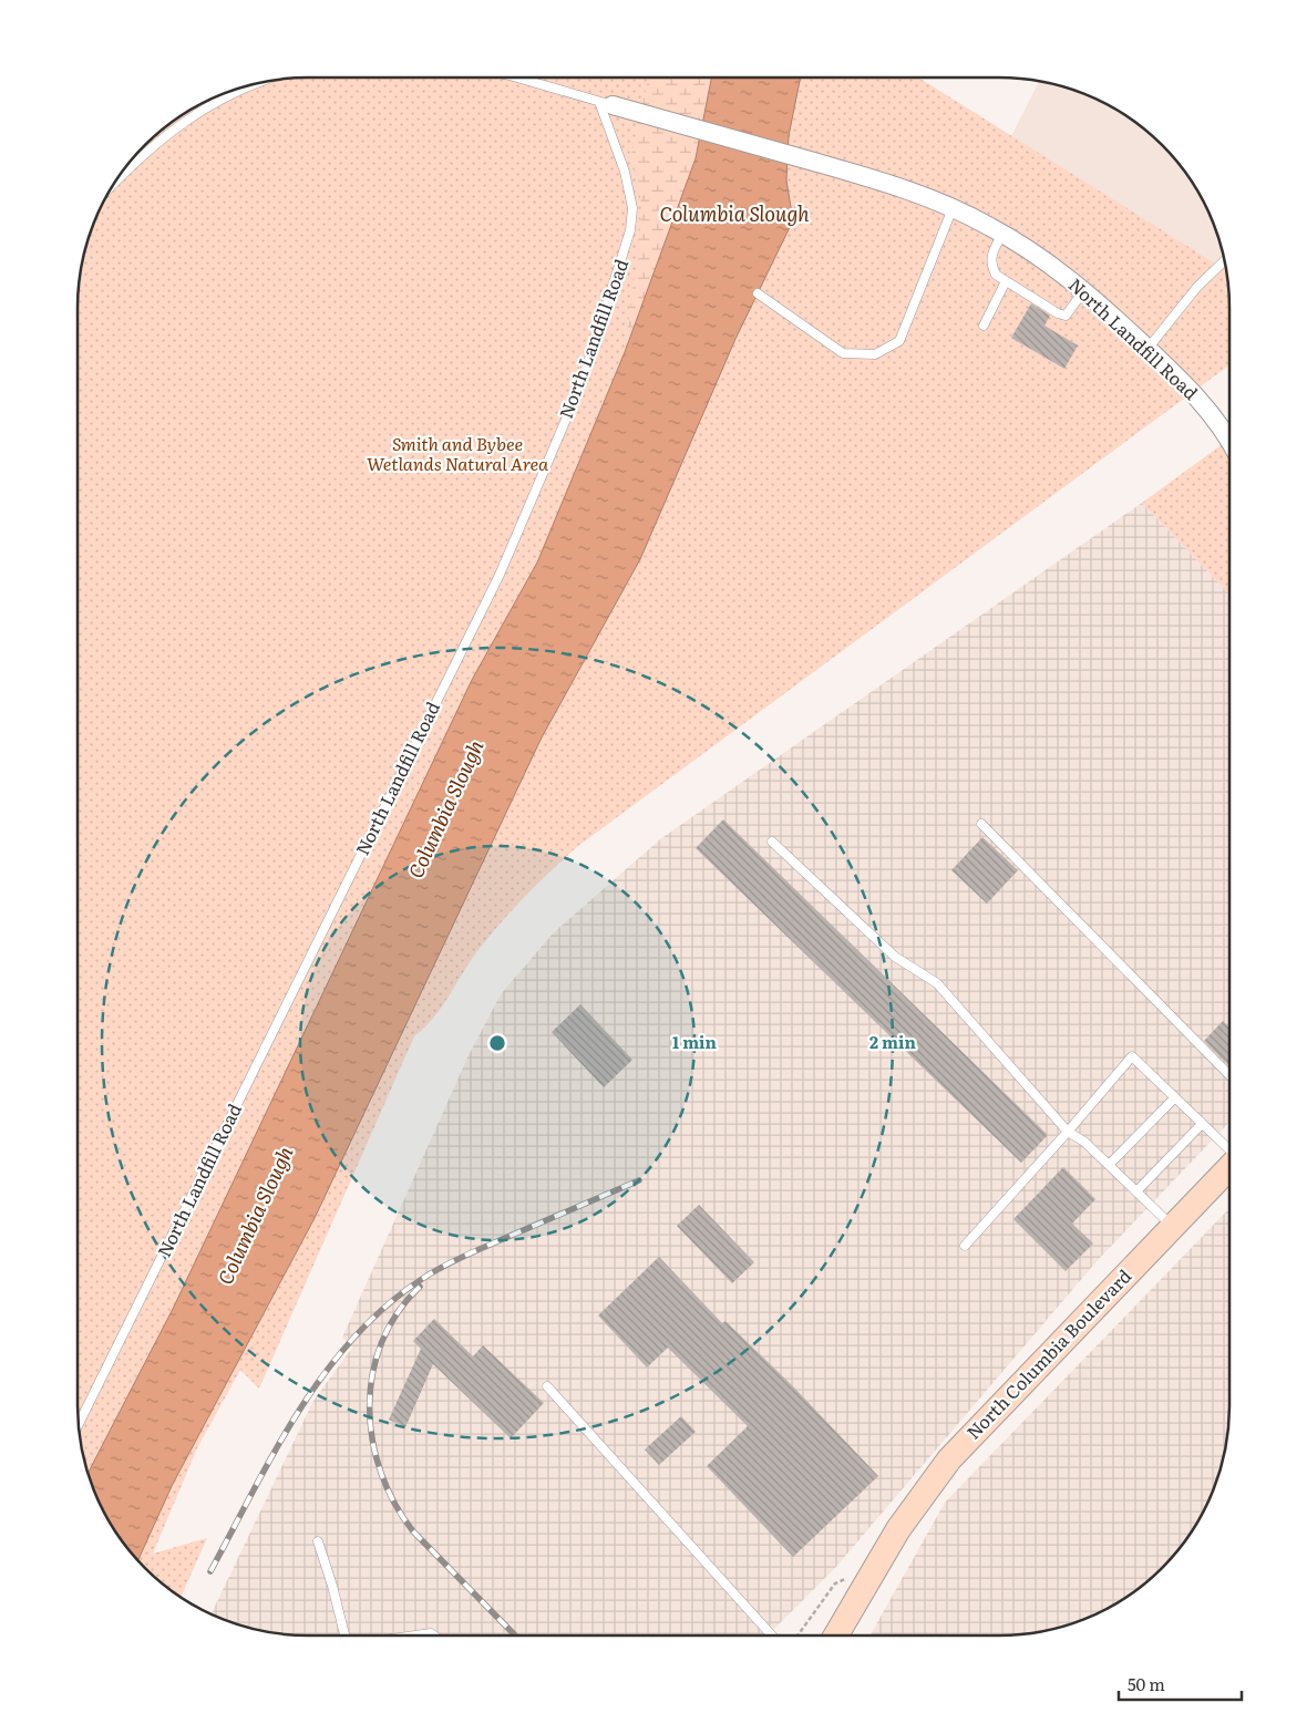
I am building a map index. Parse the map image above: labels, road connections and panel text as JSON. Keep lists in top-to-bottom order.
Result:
{
  "streets": {
    "main road": ["North Columbia Boulevard"],
    "street": ["North Landfill Road"]
  },
  "water": ["Columbia Slough"],
  "parks": ["Smith and Bybee Wetlands Natural Area"],
  "scale_bar": "50 m",
  "rings": ["1 min", "2 min"]
}
